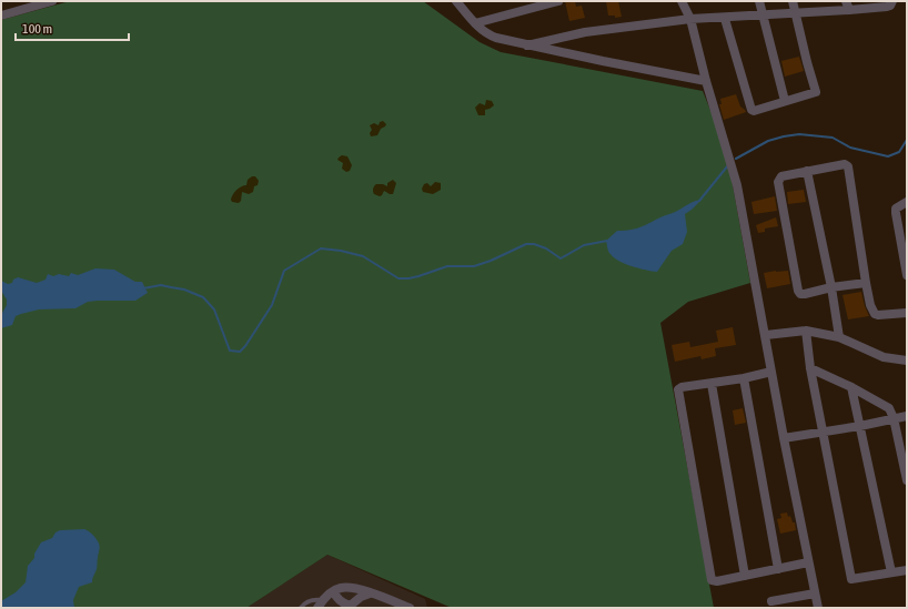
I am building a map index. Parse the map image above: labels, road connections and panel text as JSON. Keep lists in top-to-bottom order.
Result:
{
  "scale_bar": "100 m"
}
